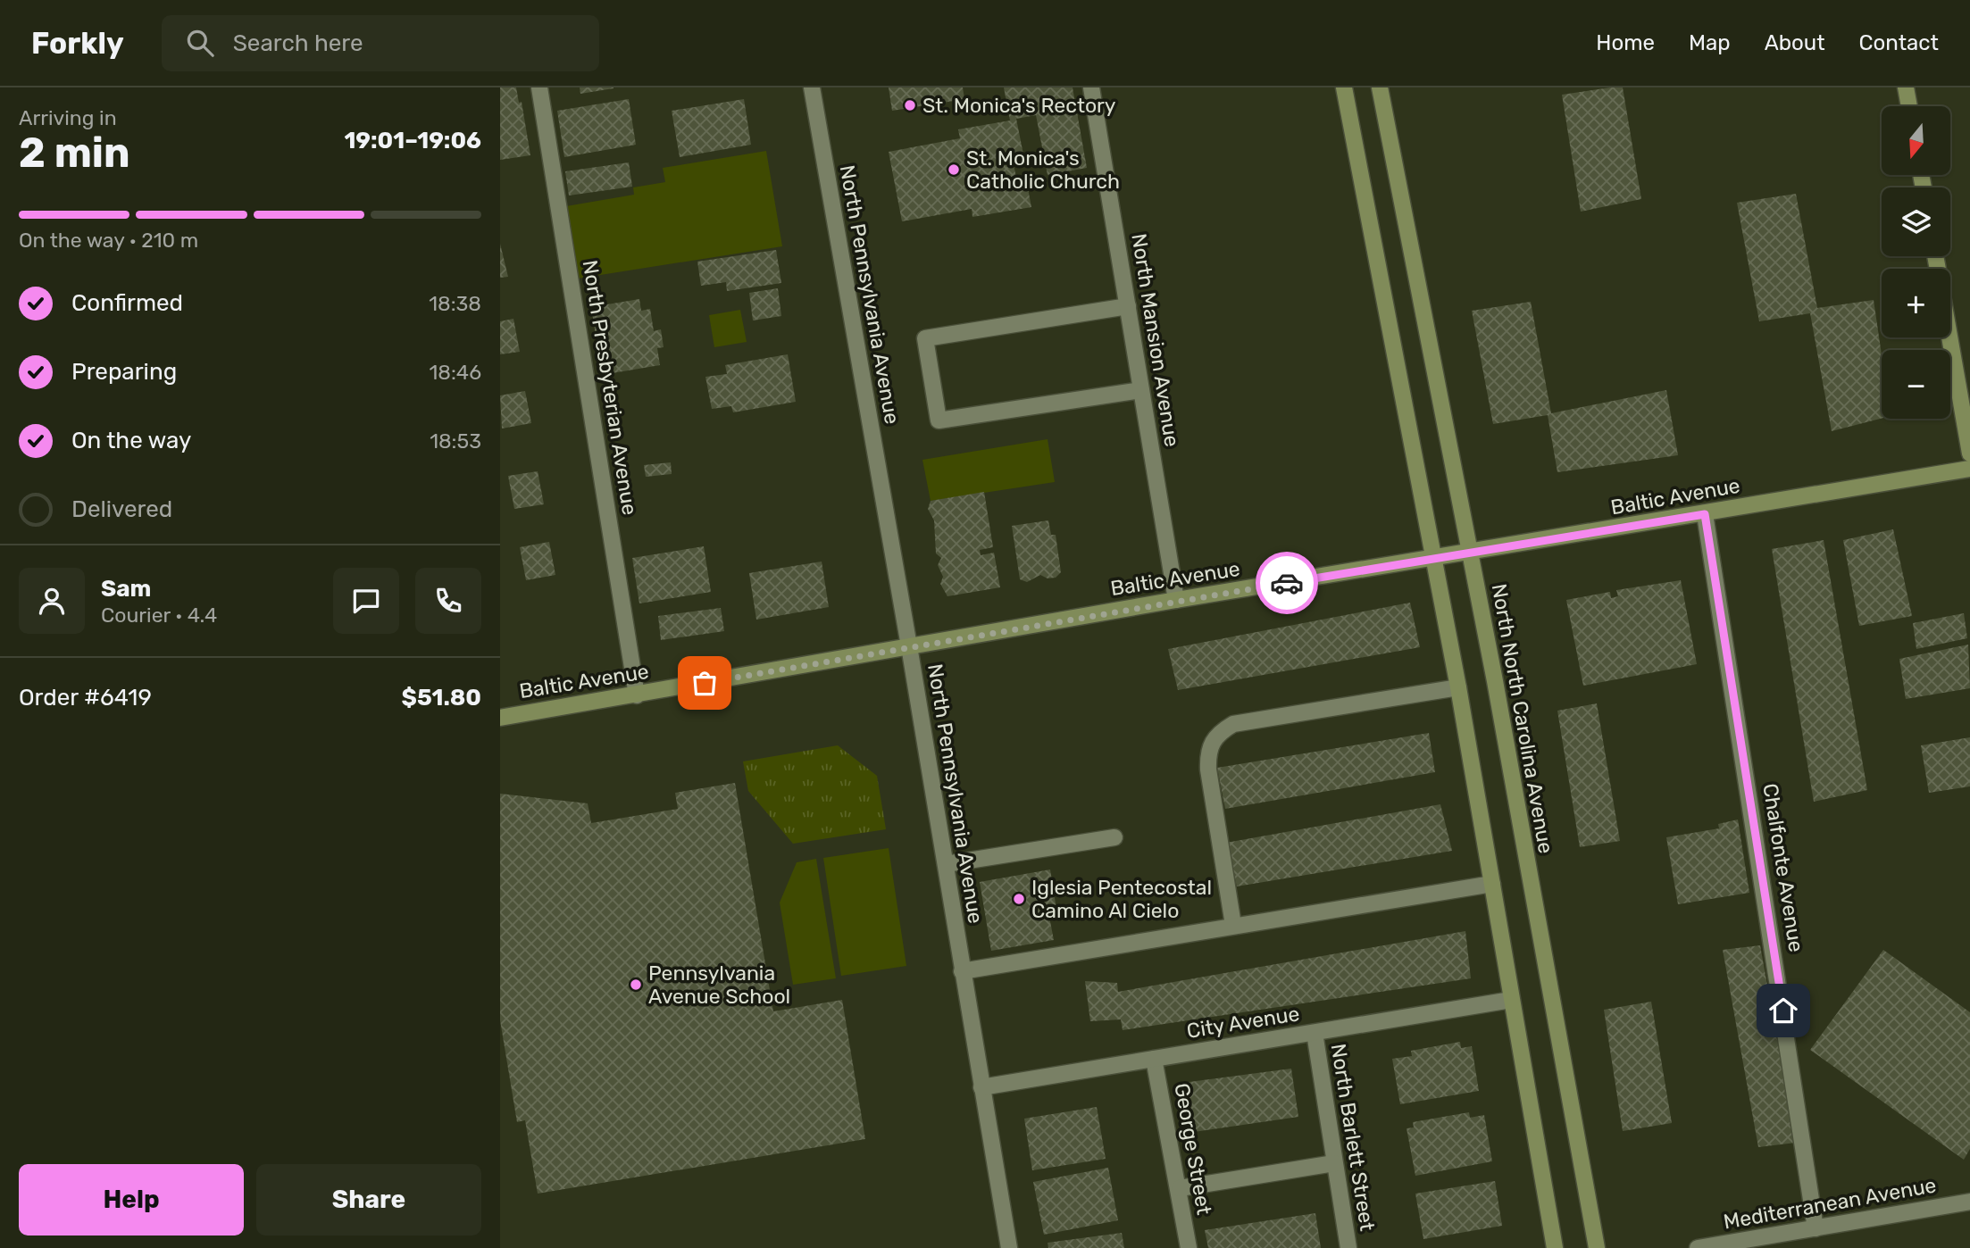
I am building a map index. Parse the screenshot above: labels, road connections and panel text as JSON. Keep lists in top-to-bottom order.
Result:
{
  "streets": {
    "street": [
      "North Pennsylvania Avenue",
      "North Mansion Avenue",
      "North Presbyterian Avenue",
      "Baltic Avenue",
      "North North Carolina Avenue",
      "Chalfonte Avenue",
      "City Avenue",
      "North Barlett Street",
      "George Street",
      "Mediterranean Avenue"
    ]
  },
  "crossings": [
    ["North Pennsylvania Avenue", "Baltic Avenue"],
    ["North Pennsylvania Avenue", "City Avenue"],
    ["North Mansion Avenue", "Baltic Avenue"],
    ["North Presbyterian Avenue", "Baltic Avenue"],
    ["Baltic Avenue", "North North Carolina Avenue"],
    ["Baltic Avenue", "Chalfonte Avenue"],
    ["Chalfonte Avenue", "Mediterranean Avenue"],
    ["City Avenue", "North Barlett Street"],
    ["City Avenue", "George Street"]
  ],
  "places": [
    "St. Monica's Rectory",
    "St. Monica's Catholic Church",
    "Iglesia Pentecostal Camino Al Cielo",
    "Pennsylvania Avenue School"
  ],
  "north": "bottom",
  "page": {
    "header": "Forkly",
    "search": "Search here",
    "nav": [
      "Home",
      "Map",
      "About",
      "Contact"
    ],
    "heading": ["2 min", "Arriving in", "19:01–19:06"],
    "panel": [
      "Sam",
      "Courier · 4.4",
      "Order #6419",
      "$51.80"
    ],
    "map_buttons": ["+", "−"],
    "bar": "On the way · 210 m",
    "list": [
      ["Confirmed", "18:38"],
      ["Preparing", "18:46"],
      ["On the way", "18:53"],
      "Delivered"
    ],
    "buttons": ["Help", "Share"]
  }
}
